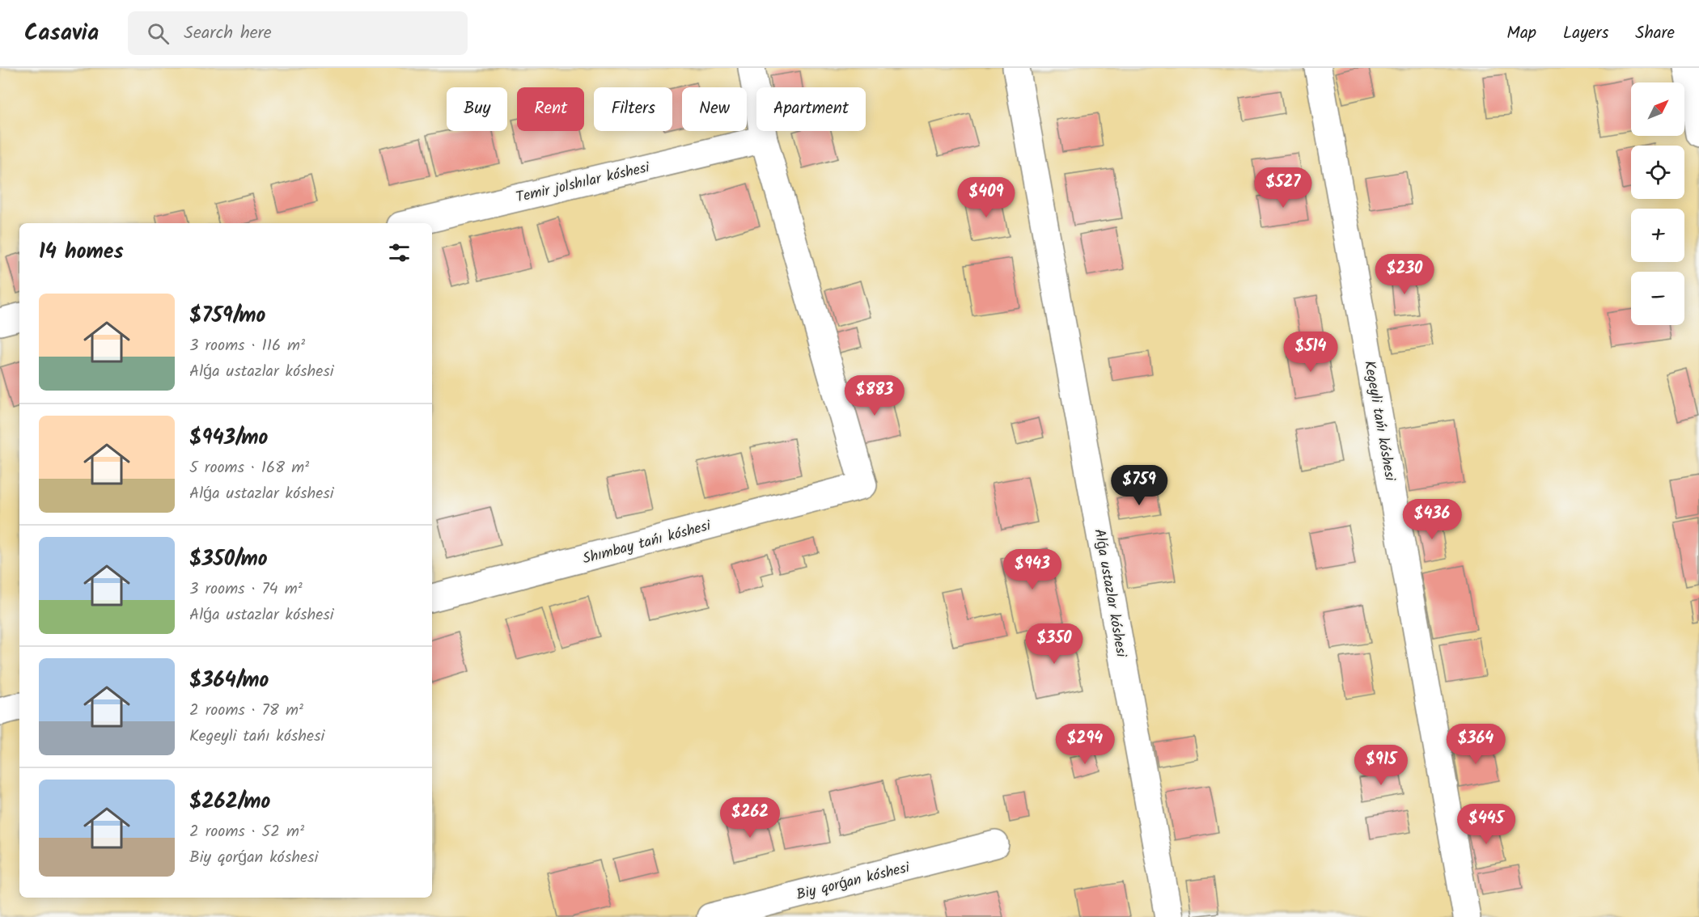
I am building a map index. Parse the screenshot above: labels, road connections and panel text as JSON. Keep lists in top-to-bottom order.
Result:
{
  "streets": {
    "street": [
      "Temir jolshılar kóshesi",
      "Kegeyli tańı kóshesi",
      "Shımbay tańı kóshesi",
      "Alǵa ustazlar kóshesi",
      "Biy qorǵan kóshesi"
    ]
  },
  "crossings": [
    ["Temir jolshılar kóshesi", "Shımbay tańı kóshesi"]
  ],
  "north": "top right",
  "page": {
    "header": "Casavia",
    "search": "Search here",
    "nav": ["Map", "Layers", "Share"],
    "map_buttons": ["+", "−"],
    "chip": [
      "Buy",
      "Rent",
      "Filters",
      "New",
      "Apartment"
    ],
    "price": [
      "$527",
      "$409",
      "$230",
      "$514",
      "$883",
      "$759",
      "$436",
      "$943",
      "$350",
      "$294",
      "$364",
      "$915",
      "$262",
      "$445"
    ],
    "heading": "14 homes",
    "list": [
      {
        "name": "$759/mo",
        "note": "3 rooms · 116 m² · Alǵa ustazlar kóshesi"
      },
      {
        "name": "$943/mo",
        "note": "5 rooms · 168 m² · Alǵa ustazlar kóshesi"
      },
      {
        "name": "$350/mo",
        "note": "3 rooms · 74 m² · Alǵa ustazlar kóshesi"
      },
      {
        "name": "$364/mo",
        "note": "2 rooms · 78 m² · Kegeyli tańı kóshesi"
      },
      {
        "name": "$262/mo",
        "note": "2 rooms · 52 m² · Biy qorǵan kóshesi"
      }
    ]
  }
}
